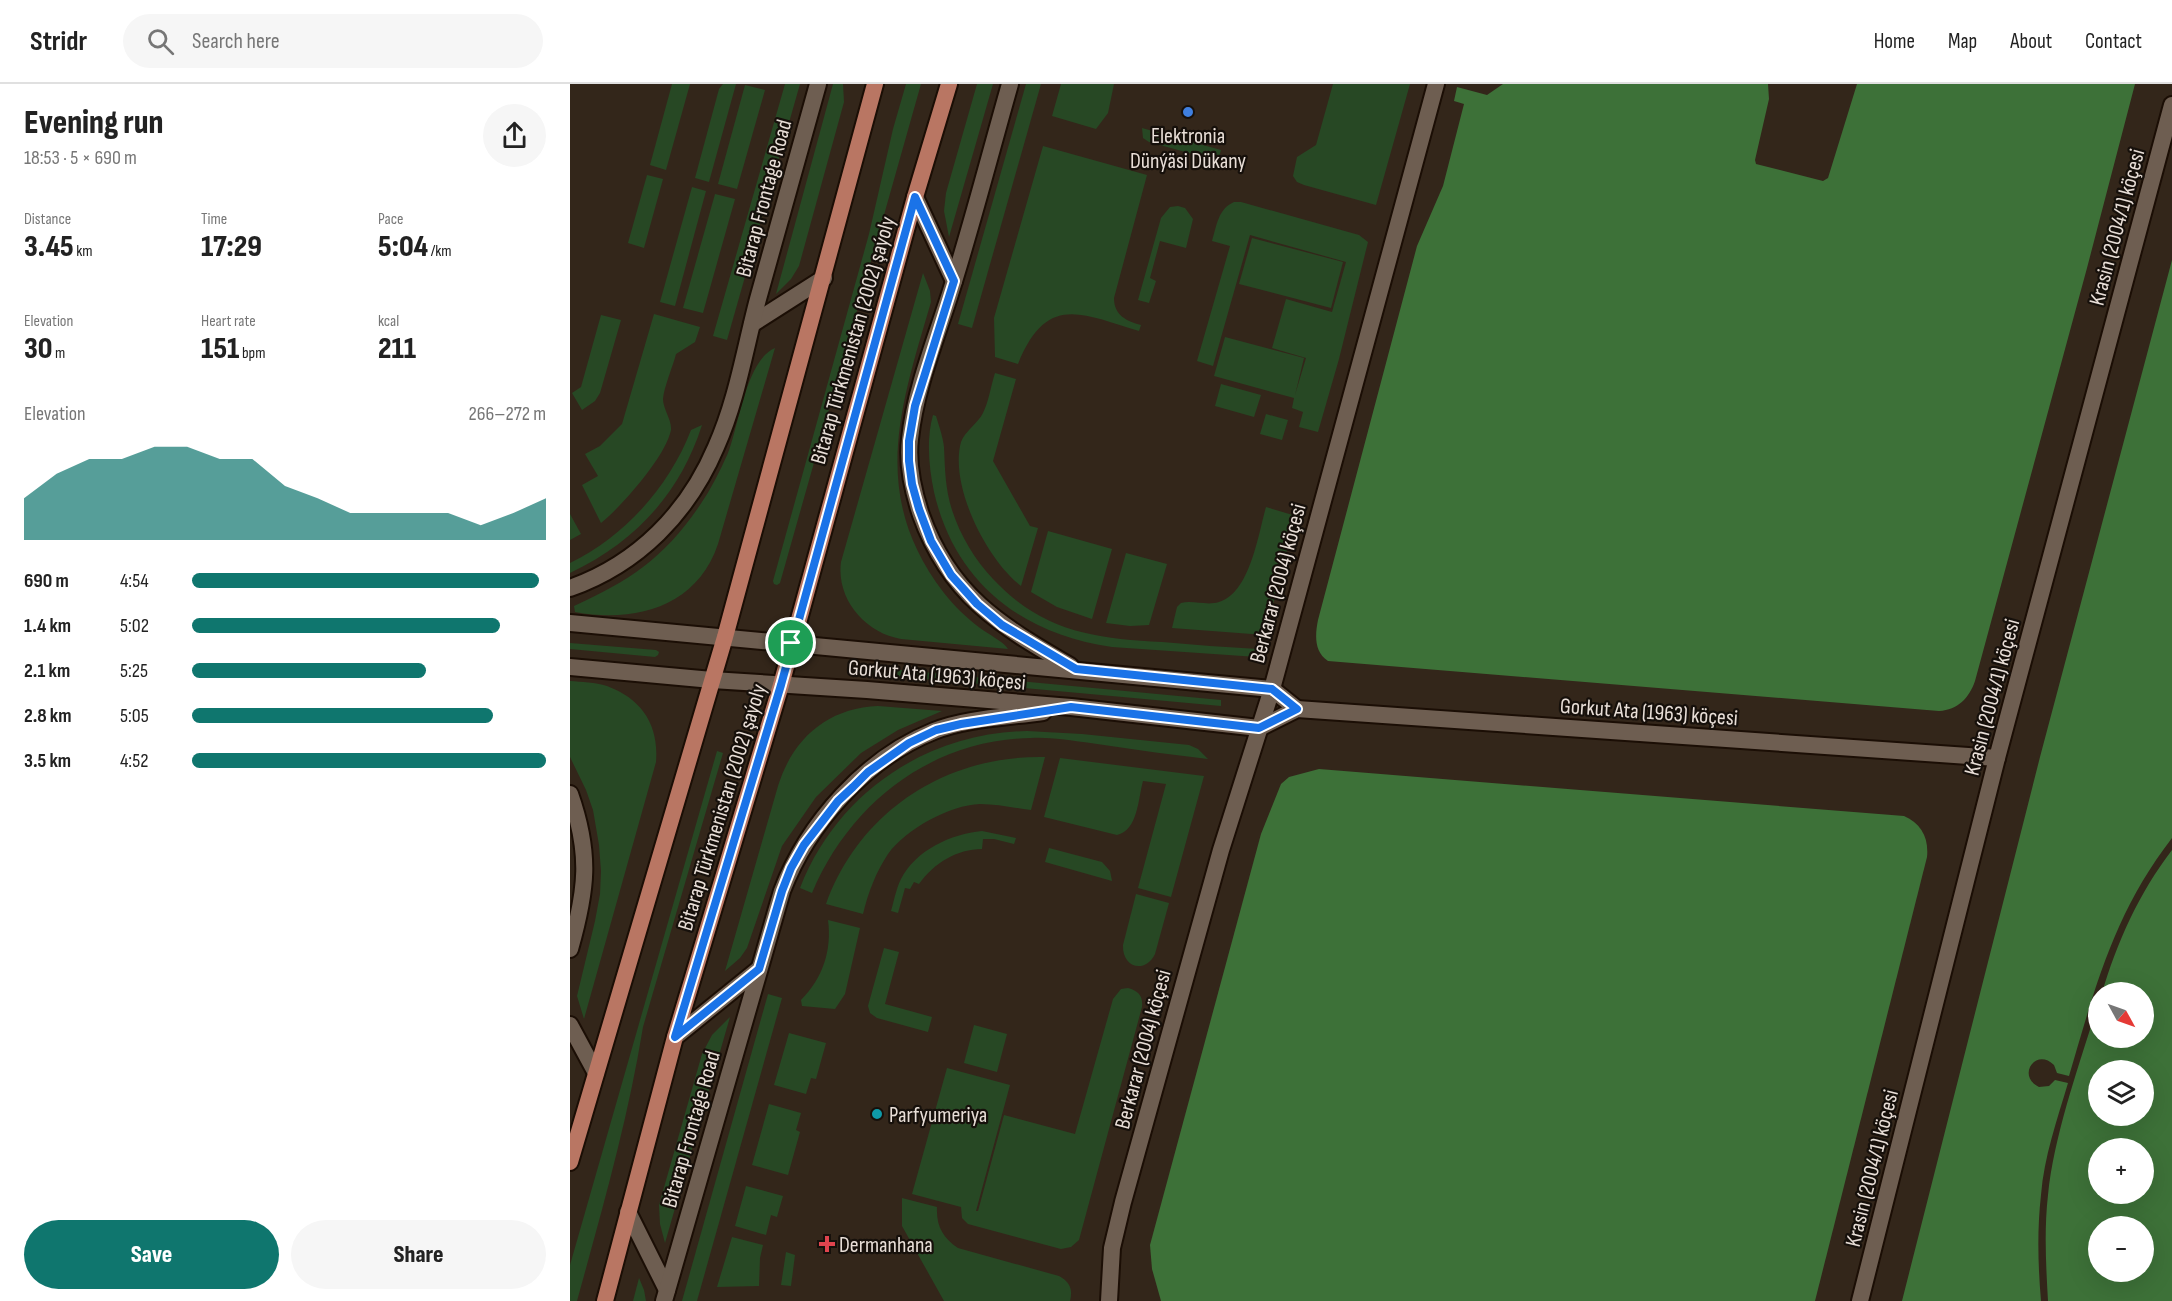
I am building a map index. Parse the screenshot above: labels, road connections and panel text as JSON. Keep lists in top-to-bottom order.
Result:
{
  "streets": {
    "main road": ["Bitarap Türkmenistan (2002) şaýoly"],
    "street": [
      "Bitarap Frontage Road",
      "Krasin (2004/1) köçesi",
      "Berkarar (2004) köçesi",
      "Gorkut Ata (1963) köçesi"
    ]
  },
  "crossings": [
    ["Bitarap Frontage Road", "Bitarap Türkmenistan (2002) şaýoly"],
    ["Bitarap Frontage Road", "Gorkut Ata (1963) köçesi"],
    ["Krasin (2004/1) köçesi", "Gorkut Ata (1963) köçesi"],
    ["Bitarap Türkmenistan (2002) şaýoly", "Gorkut Ata (1963) köçesi"],
    ["Berkarar (2004) köçesi", "Gorkut Ata (1963) köçesi"]
  ],
  "places": {
    "other": ["Elektronia Dünýäsi Dükany", "Parfyumeriya"],
    "health": ["Dermanhana"]
  },
  "north": "bottom right",
  "page": {
    "header": "Stridr",
    "search": "Search here",
    "nav": [
      "Home",
      "Map",
      "About",
      "Contact"
    ],
    "heading": ["Evening run", "18:53 · 5 × 690 m"],
    "stats": [
      ["Distance", "3.45 km"],
      ["Time", "17:29"],
      ["Pace", "5:04 /km"],
      ["Elevation", "30 m"],
      ["Heart rate", "151 bpm"],
      ["kcal", "211"]
    ],
    "chart": ["Elevation", "266–272 m"],
    "list": [
      {
        "name": "690 m",
        "note": "4:54"
      },
      {
        "name": "1.4 km",
        "note": "5:02"
      },
      {
        "name": "2.1 km",
        "note": "5:25"
      },
      {
        "name": "2.8 km",
        "note": "5:05"
      },
      {
        "name": "3.5 km",
        "note": "4:52"
      }
    ],
    "map_buttons": ["+", "−"],
    "buttons": ["Save", "Share"]
  }
}
